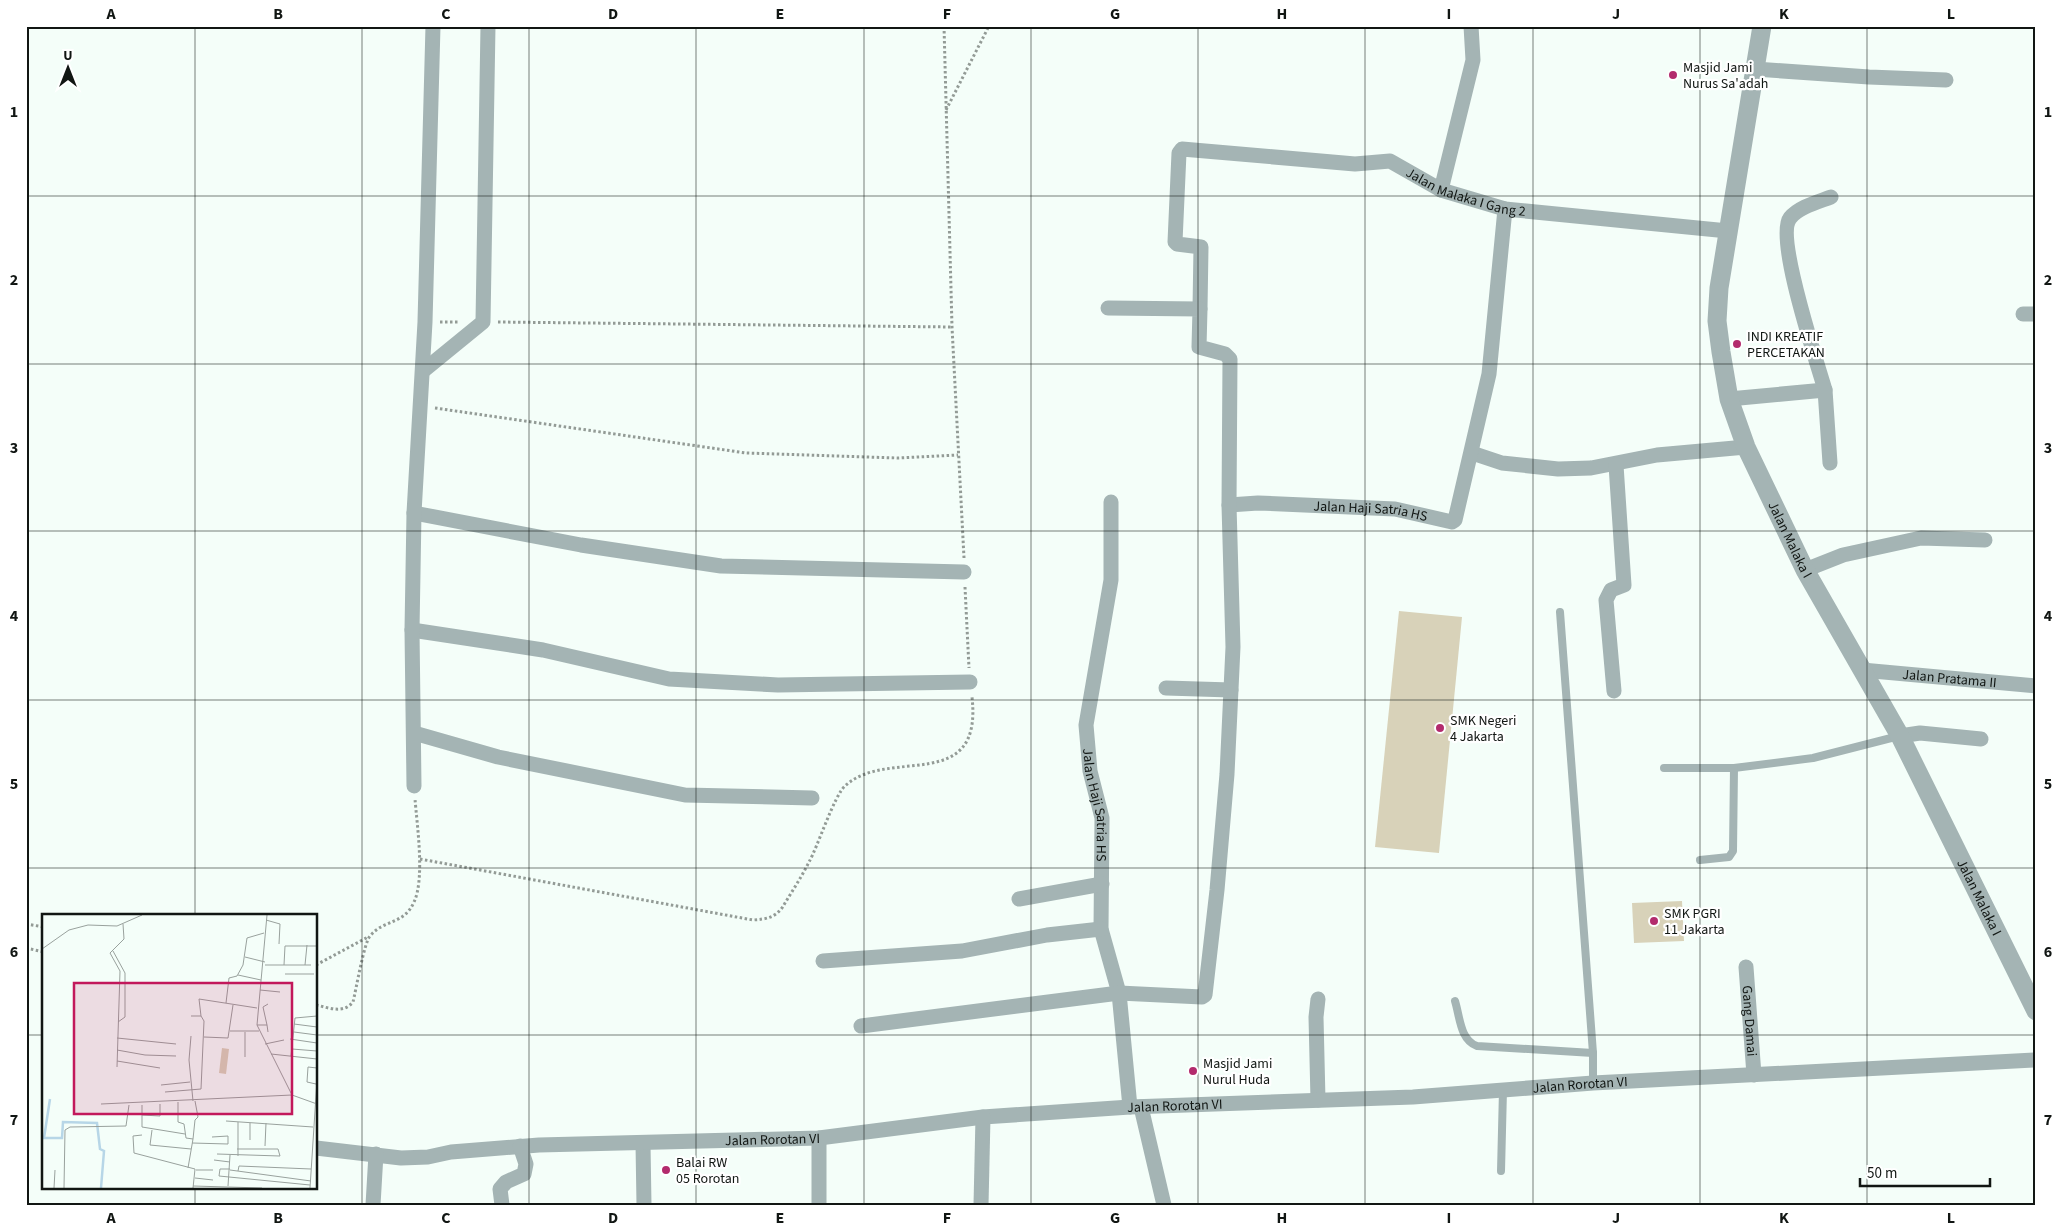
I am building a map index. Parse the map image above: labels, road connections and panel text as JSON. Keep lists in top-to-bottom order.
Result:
{
  "streets": {
    "street": [
      "Jalan Malaka I Gang 2",
      "Jalan Haji Satria HS",
      "Jalan Malaka I",
      "Jalan Pratama II",
      "Gang Damai",
      "Jalan Rorotan VI"
    ]
  },
  "crossings": [
    ["Jalan Malaka I Gang 2", "Jalan Malaka I"],
    ["Jalan Haji Satria HS", "Jalan Rorotan VI"],
    ["Jalan Malaka I", "Jalan Pratama II"],
    ["Gang Damai", "Jalan Rorotan VI"]
  ],
  "places": [
    "Masjid Jami Nurus Sa'adah",
    "INDI KREATIF PERCETAKAN",
    "SMK Negeri 4 Jakarta",
    "SMK PGRI 11 Jakarta",
    "Masjid Jami Nurul Huda",
    "Balai RW 05 Rorotan"
  ],
  "scale_bar": "50 m",
  "north": "top",
  "grid": {
    "columns": [
      "A",
      "B",
      "C",
      "D",
      "E",
      "F",
      "G",
      "H",
      "I",
      "J",
      "K",
      "L"
    ],
    "rows": [
      "1",
      "2",
      "3",
      "4",
      "5",
      "6",
      "7"
    ]
  }
}
